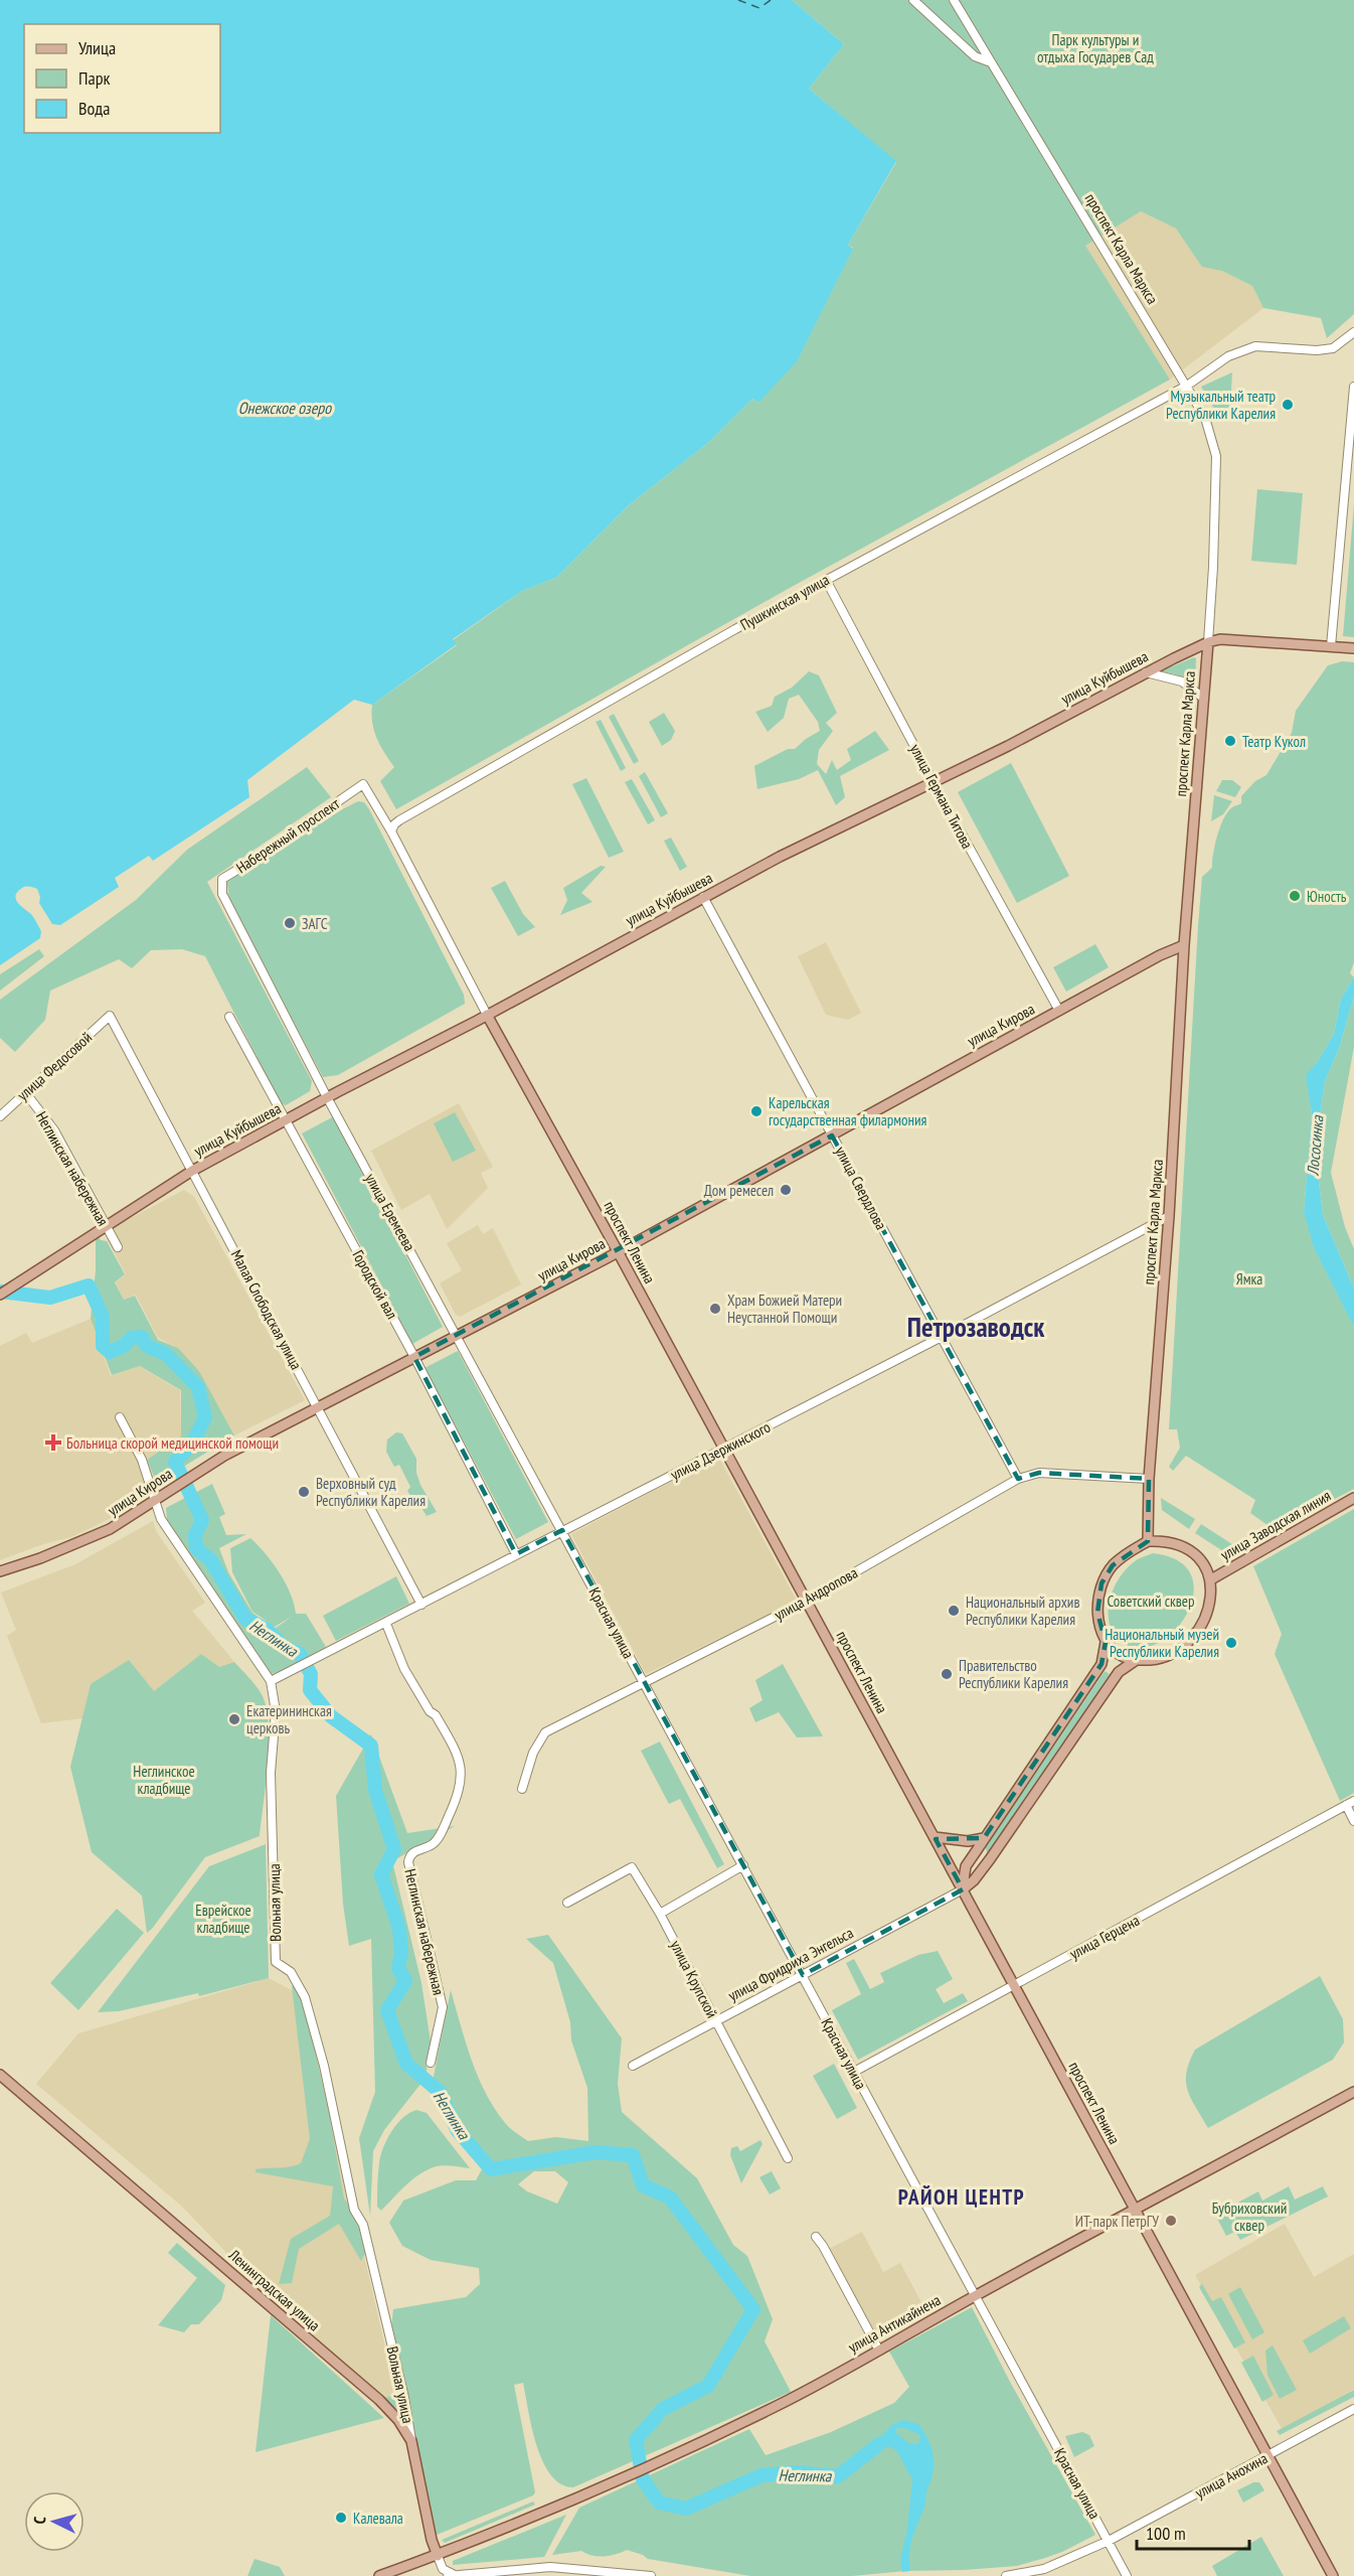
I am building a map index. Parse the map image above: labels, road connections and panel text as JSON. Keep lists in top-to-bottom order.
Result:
{
  "streets": {
    "main road": [
      "проспект Карла Маркса",
      "улица Куйбышева",
      "улица Кирова",
      "проспект Ленина",
      "улица Заводская линия",
      "улица Фридриха Энгельса",
      "Ленинградская улица",
      "улица Антикайнена"
    ],
    "street": [
      "Пушкинская улица",
      "улица Германа Титова",
      "Набережный проспект",
      "улица Федосовой",
      "Неглинская набережная",
      "улица Свердлова",
      "улица Еремеева",
      "Городской вал",
      "Малая Слободская улица",
      "улица Дзержинского",
      "улица Андропова",
      "Красная улица",
      "Вольная улица",
      "улица Герцена",
      "улица Крупской",
      "улица Анохина"
    ]
  },
  "crossings": [
    ["проспект Карла Маркса", "Пушкинская улица"],
    ["проспект Карла Маркса", "улица Куйбышева"],
    ["проспект Карла Маркса", "улица Кирова"],
    ["проспект Карла Маркса", "улица Дзержинского"],
    ["проспект Карла Маркса", "улица Заводская линия"],
    ["проспект Карла Маркса", "улица Андропова"],
    ["проспект Карла Маркса", "улица Фридриха Энгельса"],
    ["Пушкинская улица", "улица Германа Титова"],
    ["Пушкинская улица", "проспект Ленина"],
    ["улица Куйбышева", "улица Германа Титова"],
    ["улица Куйбышева", "Неглинская набережная"],
    ["улица Куйбышева", "улица Свердлова"],
    ["улица Куйбышева", "улица Еремеева"],
    ["улица Куйбышева", "проспект Ленина"],
    ["улица Куйбышева", "Городской вал"],
    ["улица Куйбышева", "Малая Слободская улица"],
    ["улица Германа Титова", "улица Кирова"],
    ["Набережный проспект", "улица Еремеева"],
    ["Набережный проспект", "проспект Ленина"],
    ["улица Кирова", "улица Свердлова"],
    ["улица Кирова", "улица Еремеева"],
    ["улица Кирова", "проспект Ленина"],
    ["улица Кирова", "Городской вал"],
    ["улица Кирова", "Малая Слободская улица"],
    ["улица Кирова", "Вольная улица"],
    ["улица Федосовой", "Неглинская набережная"],
    ["улица Федосовой", "Малая Слободская улица"],
    ["Неглинская набережная", "улица Дзержинского"],
    ["улица Свердлова", "улица Дзержинского"],
    ["улица Свердлова", "улица Андропова"],
    ["улица Еремеева", "улица Дзержинского"],
    ["улица Еремеева", "Красная улица"],
    ["проспект Ленина", "улица Дзержинского"],
    ["проспект Ленина", "улица Андропова"],
    ["проспект Ленина", "улица Герцена"],
    ["проспект Ленина", "улица Фридриха Энгельса"],
    ["проспект Ленина", "улица Антикайнена"],
    ["проспект Ленина", "улица Анохина"],
    ["Городской вал", "улица Дзержинского"],
    ["Малая Слободская улица", "улица Дзержинского"],
    ["улица Дзержинского", "Красная улица"],
    ["улица Дзержинского", "Вольная улица"],
    ["улица Заводская линия", "улица Фридриха Энгельса"],
    ["улица Андропова", "Красная улица"],
    ["Красная улица", "улица Герцена"],
    ["Красная улица", "улица Фридриха Энгельса"],
    ["Красная улица", "улица Антикайнена"],
    ["Красная улица", "улица Анохина"],
    ["Вольная улица", "Ленинградская улица"],
    ["улица Фридриха Энгельса", "улица Крупской"],
    ["Ленинградская улица", "улица Антикайнена"]
  ],
  "districts": ["Петрозаводск", "РАЙОН ЦЕНТР"],
  "water": ["Онежское озеро", "Лососинка", "Неглинка"],
  "parks": [
    "Парк культуры и отдыха Государев Сад",
    "Ямка",
    "Советский сквер",
    "Неглинское кладбище",
    "Еврейское кладбище",
    "Бубриховский сквер"
  ],
  "places": {
    "other": [
      "Музыкальный театр Республики Карелия",
      "Театр Кукол",
      "Юность",
      "ЗАГС",
      "Карельская государственная филармония",
      "Дом ремесел",
      "Храм Божией Матери Неустанной Помощи",
      "Верховный суд Республики Карелия",
      "Национальный архив Республики Карелия",
      "Национальный музей Республики Карелия",
      "Правительство Республики Карелия",
      "Екатерининская церковь",
      "ИТ-парк ПетрГУ",
      "Калевала"
    ],
    "health": ["Больница скорой медицинской помощи"]
  },
  "legend": ["Улица", "Парк", "Вода"],
  "scale_bar": "100 m",
  "north": "left"
}
